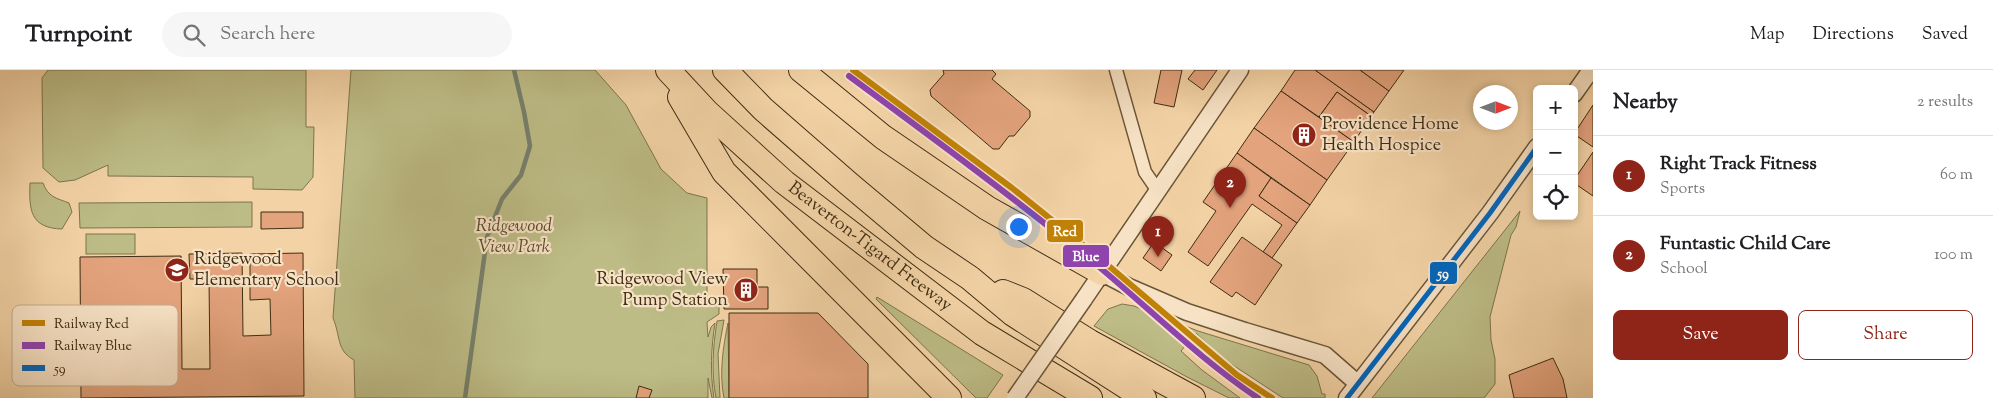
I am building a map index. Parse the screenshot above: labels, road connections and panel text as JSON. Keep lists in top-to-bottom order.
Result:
{
  "streets": {
    "highway": ["Beaverton-Tigard Freeway"]
  },
  "parks": ["Ridgewood View Park"],
  "places": {
    "building": ["Providence Home Health Hospice", "Ridgewood View Pump Station"],
    "school or university": ["Ridgewood Elementary School"]
  },
  "lines": ["rail line Red", "rail line Blue", "transit line 59"],
  "legend": ["Railway Red", "Railway Blue", "59"],
  "north": "right",
  "page": {
    "header": "Turnpoint",
    "search": "Search here",
    "nav": ["Map", "Directions", "Saved"],
    "heading": ["Nearby", "2 results"],
    "map_buttons": ["+", "−"],
    "list": [
      {
        "mark": "1",
        "name": "Right Track Fitness",
        "note": "Sports",
        "value": "60 m"
      },
      {
        "mark": "2",
        "name": "Funtastic Child Care",
        "note": "School",
        "value": "100 m"
      }
    ],
    "pins": ["2", "1"],
    "buttons": ["Save", "Share"]
  }
}
